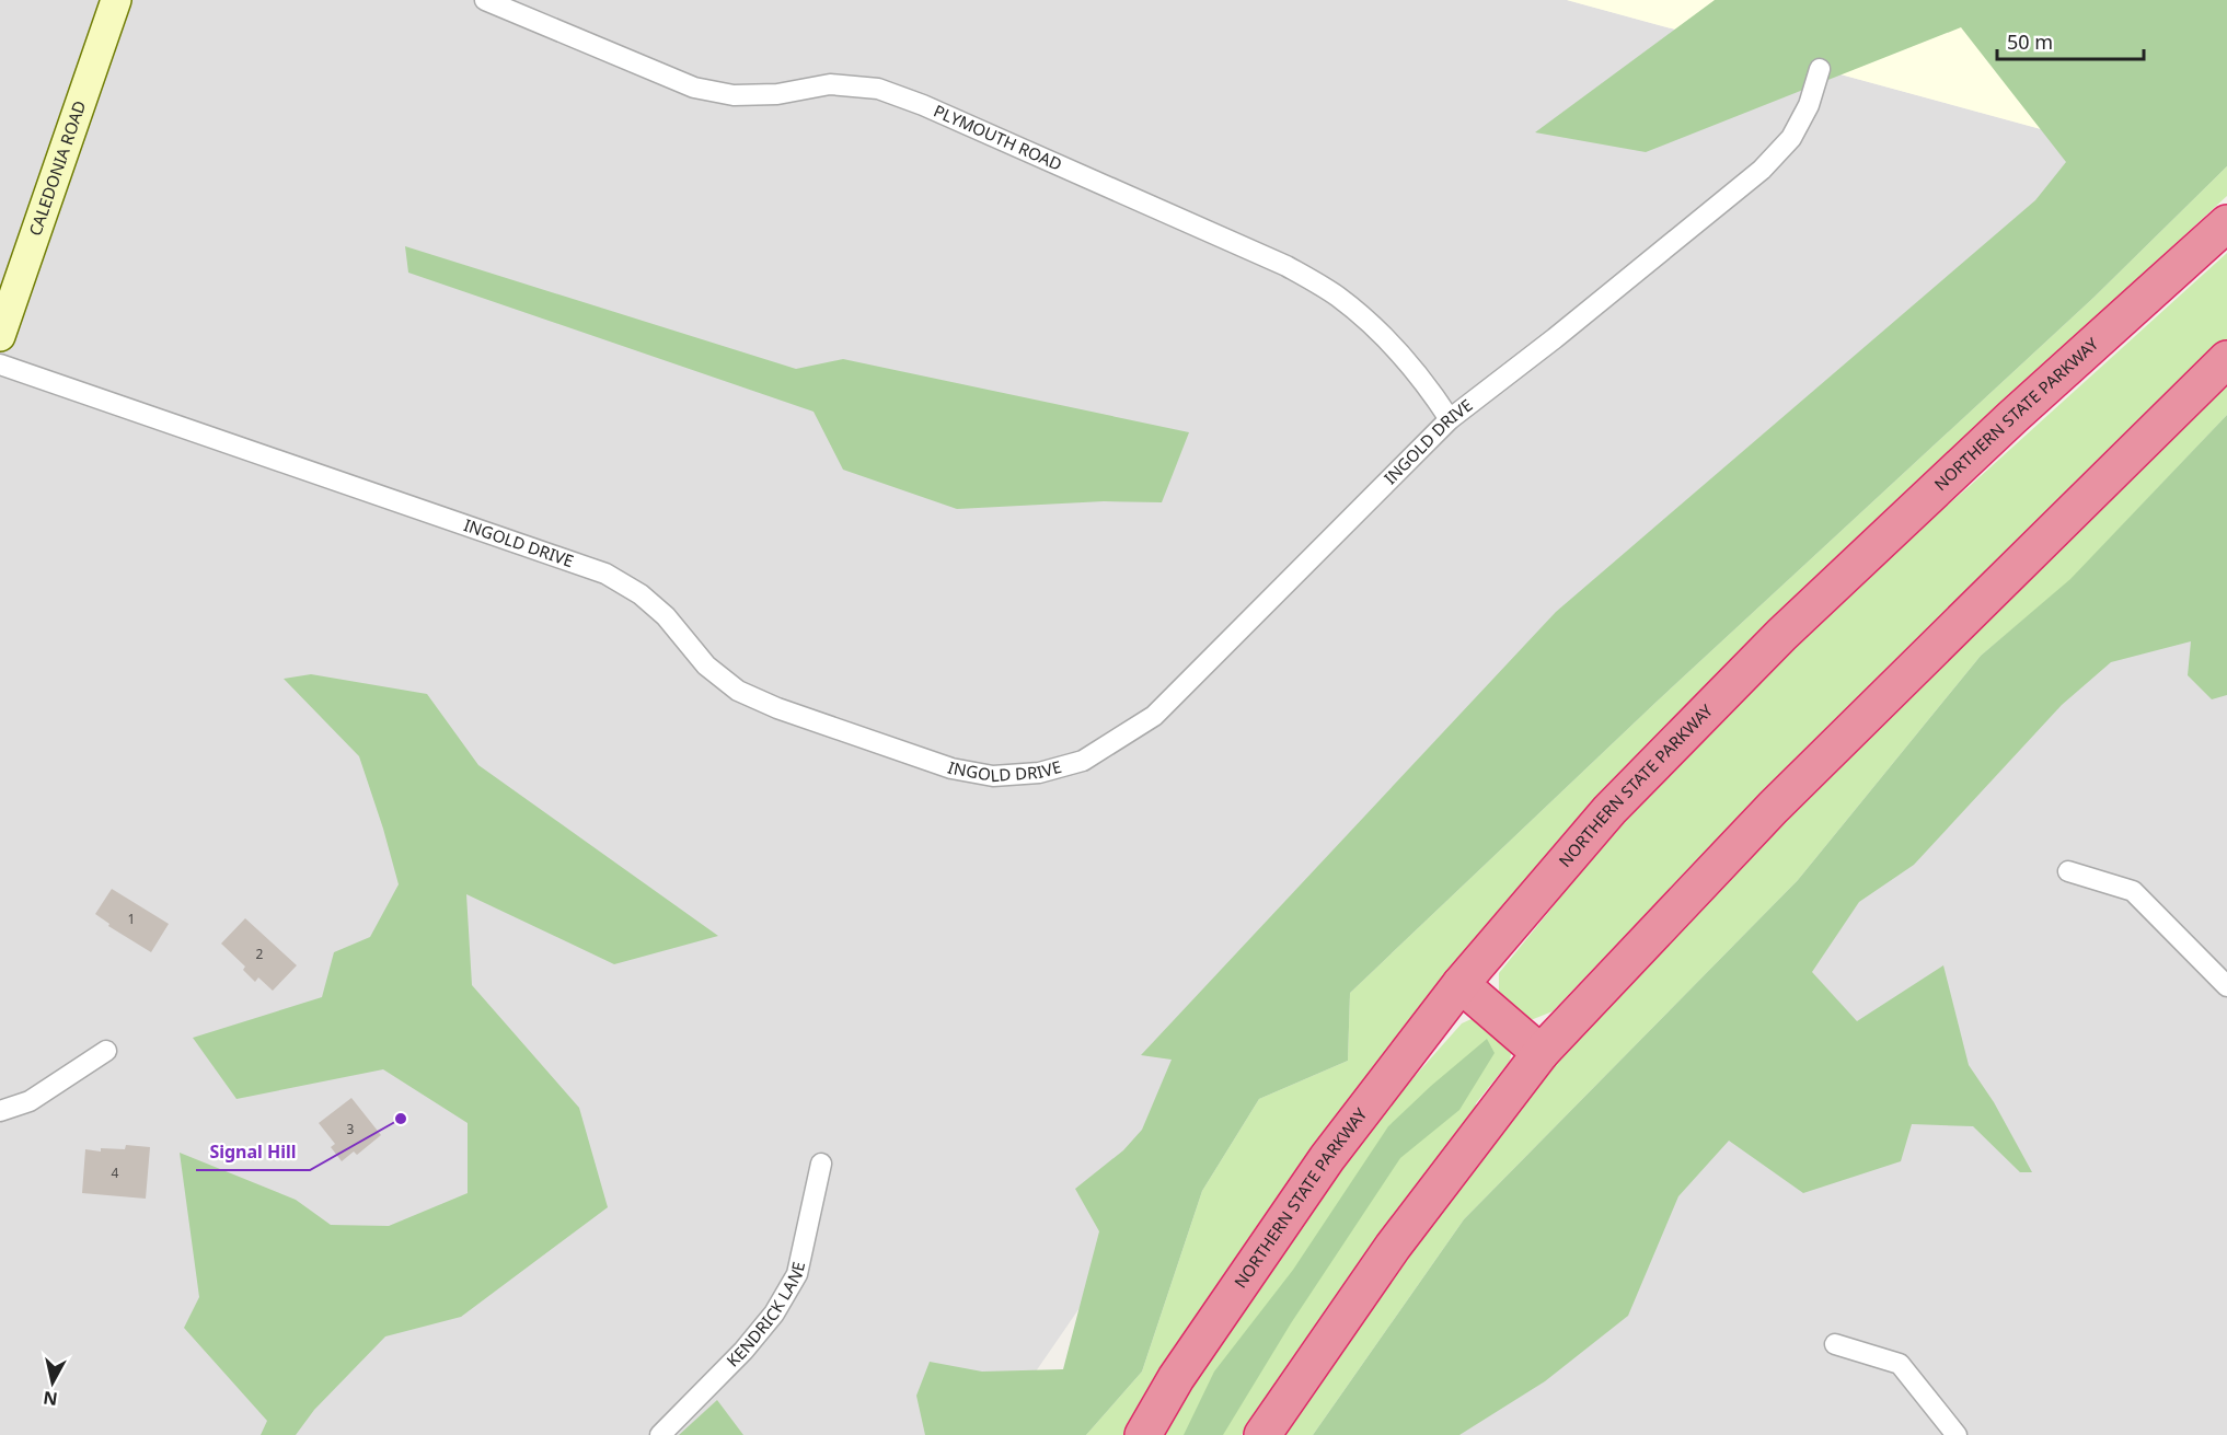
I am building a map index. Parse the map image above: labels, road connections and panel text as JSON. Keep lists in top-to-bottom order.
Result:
{
  "streets": {
    "highway": ["NORTHERN STATE PARKWAY"],
    "street": [
      "PLYMOUTH ROAD",
      "CALEDONIA ROAD",
      "INGOLD DRIVE",
      "KENDRICK LANE"
    ]
  },
  "crossings": [
    ["PLYMOUTH ROAD", "INGOLD DRIVE"]
  ],
  "places": ["Signal Hill"],
  "house_numbers": [
    "1",
    "2",
    "3",
    "4"
  ],
  "scale_bar": "50 m",
  "north": "bottom"
}
